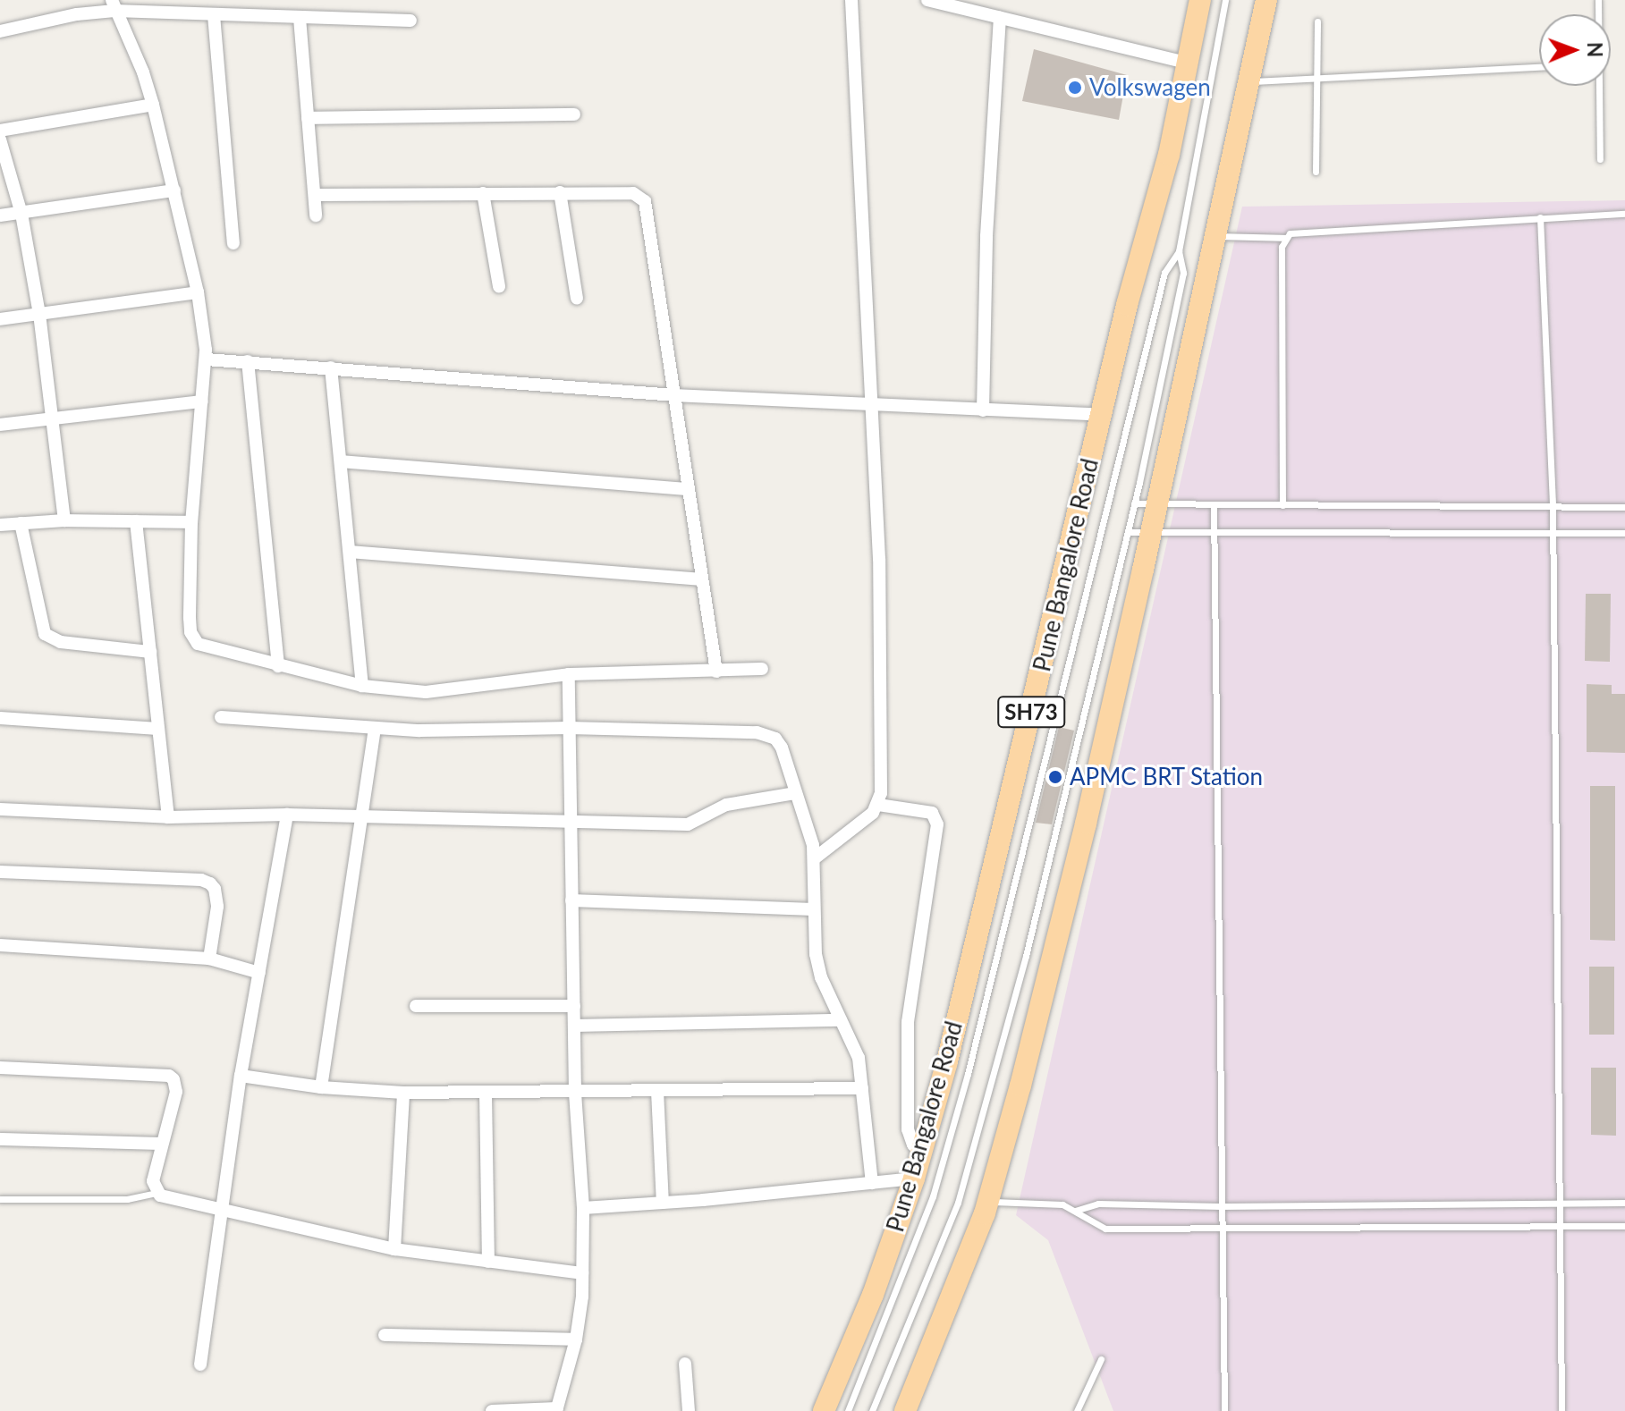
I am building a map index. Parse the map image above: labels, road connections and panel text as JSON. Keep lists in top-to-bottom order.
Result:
{
  "streets": {
    "main road": ["Pune Bangalore Road", "SH73"]
  },
  "places": ["Volkswagen", "APMC BRT Station"],
  "north": "right"
}
